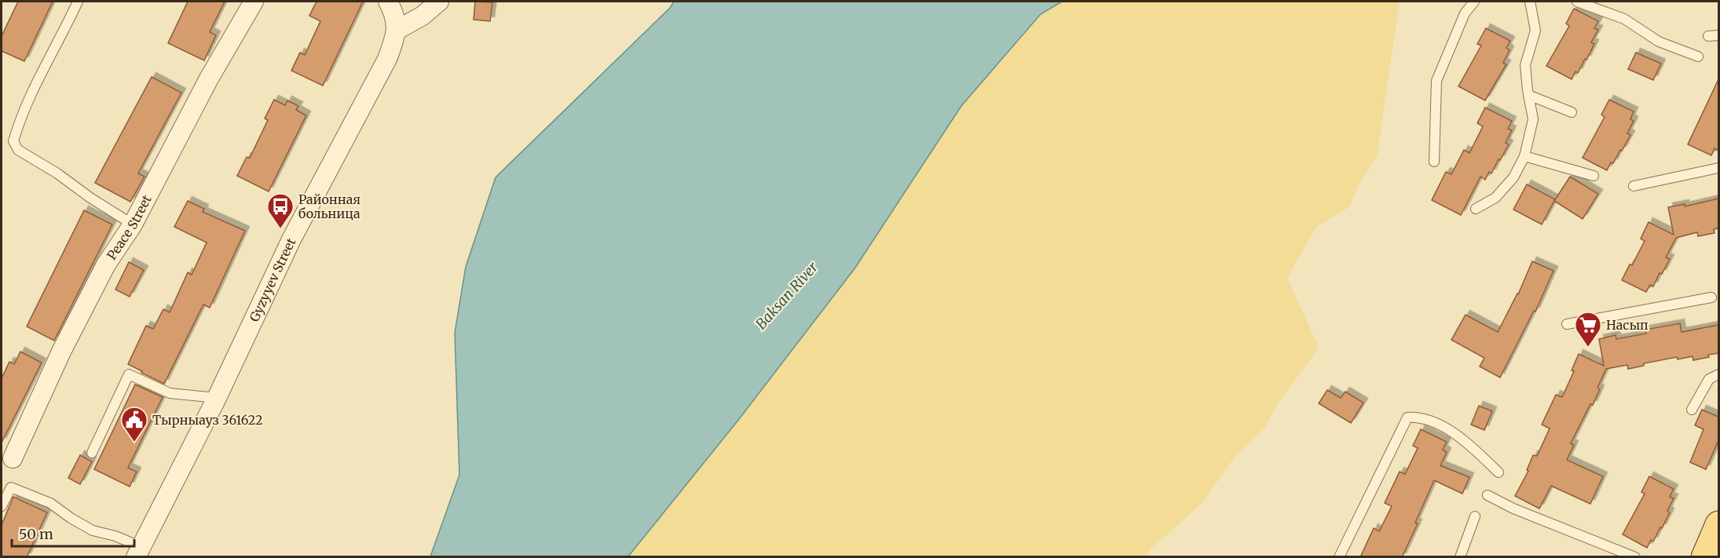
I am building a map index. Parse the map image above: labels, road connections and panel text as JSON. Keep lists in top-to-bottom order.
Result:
{
  "streets": {
    "street": ["Peace Street", "Gyzyyev Street"]
  },
  "water": ["Baksan River"],
  "places": {
    "bus stop": ["Районная больница"],
    "supermarket": ["Насып"],
    "public building": ["Тырныауз 361622"]
  },
  "scale_bar": "50 m"
}
